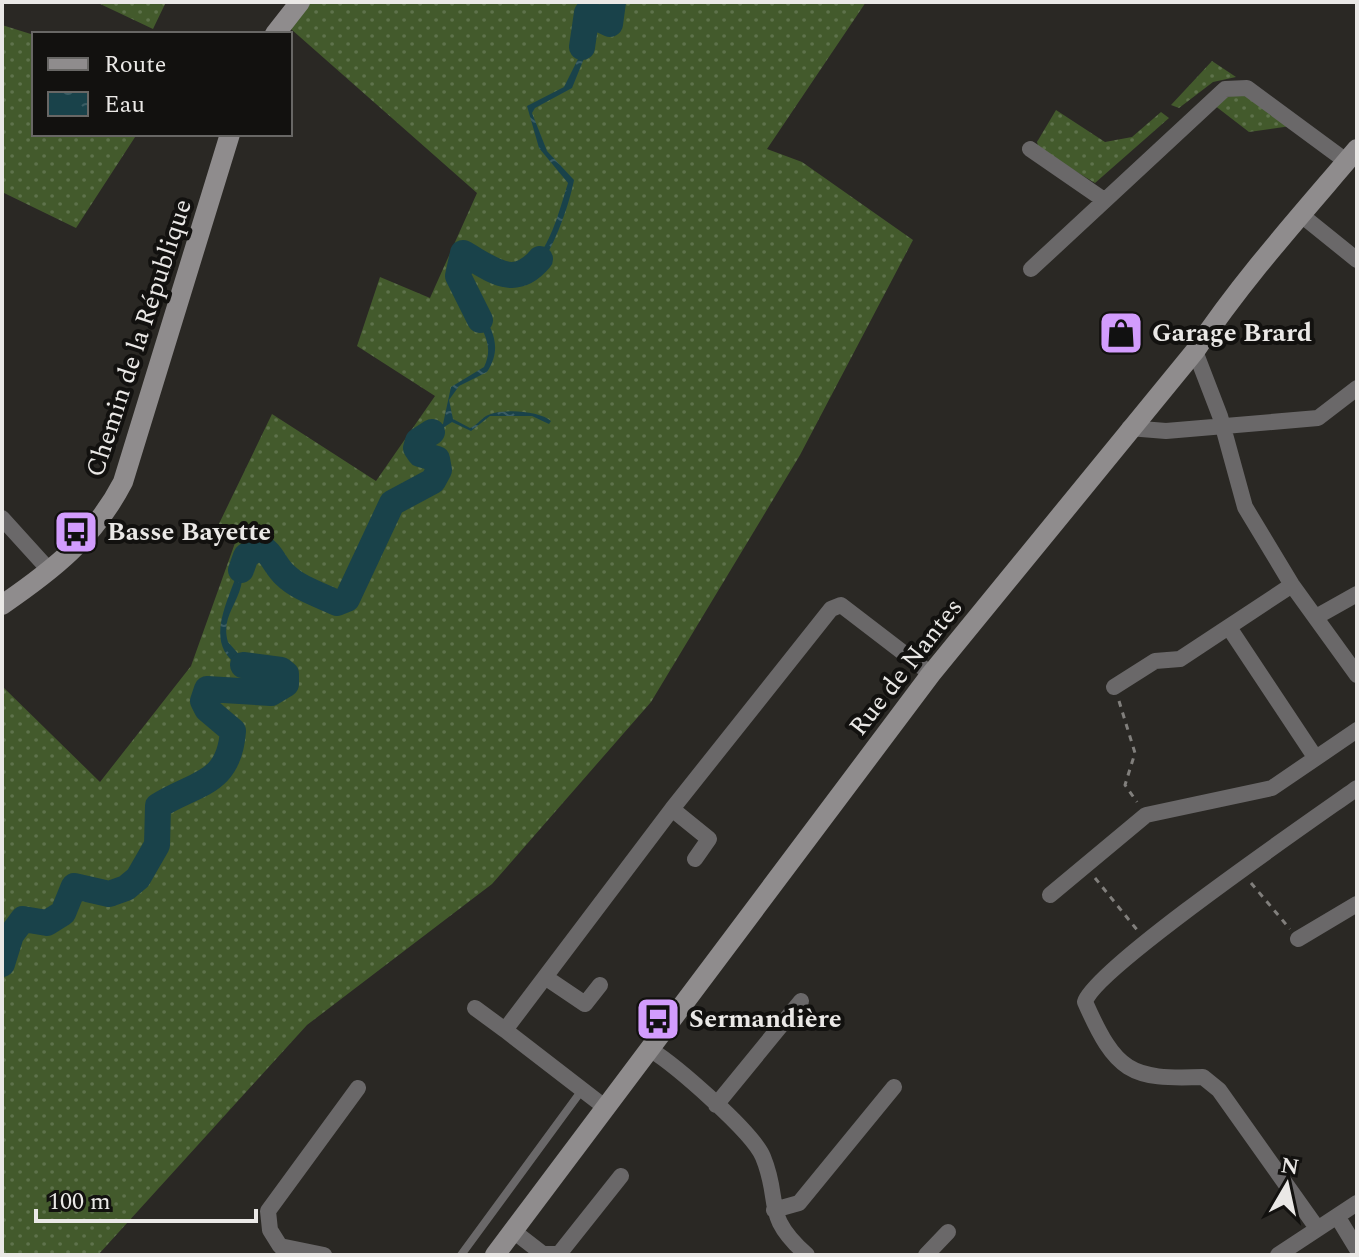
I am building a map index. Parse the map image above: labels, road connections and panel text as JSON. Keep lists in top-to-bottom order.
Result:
{
  "streets": {
    "main road": ["Chemin de la République", "Rue de Nantes"]
  },
  "places": {
    "shop": ["Garage Brard"],
    "bus stop": ["Basse Bayette", "Sermandière"]
  },
  "legend": ["Route", "Eau"],
  "scale_bar": "100 m",
  "north": "top"
}
